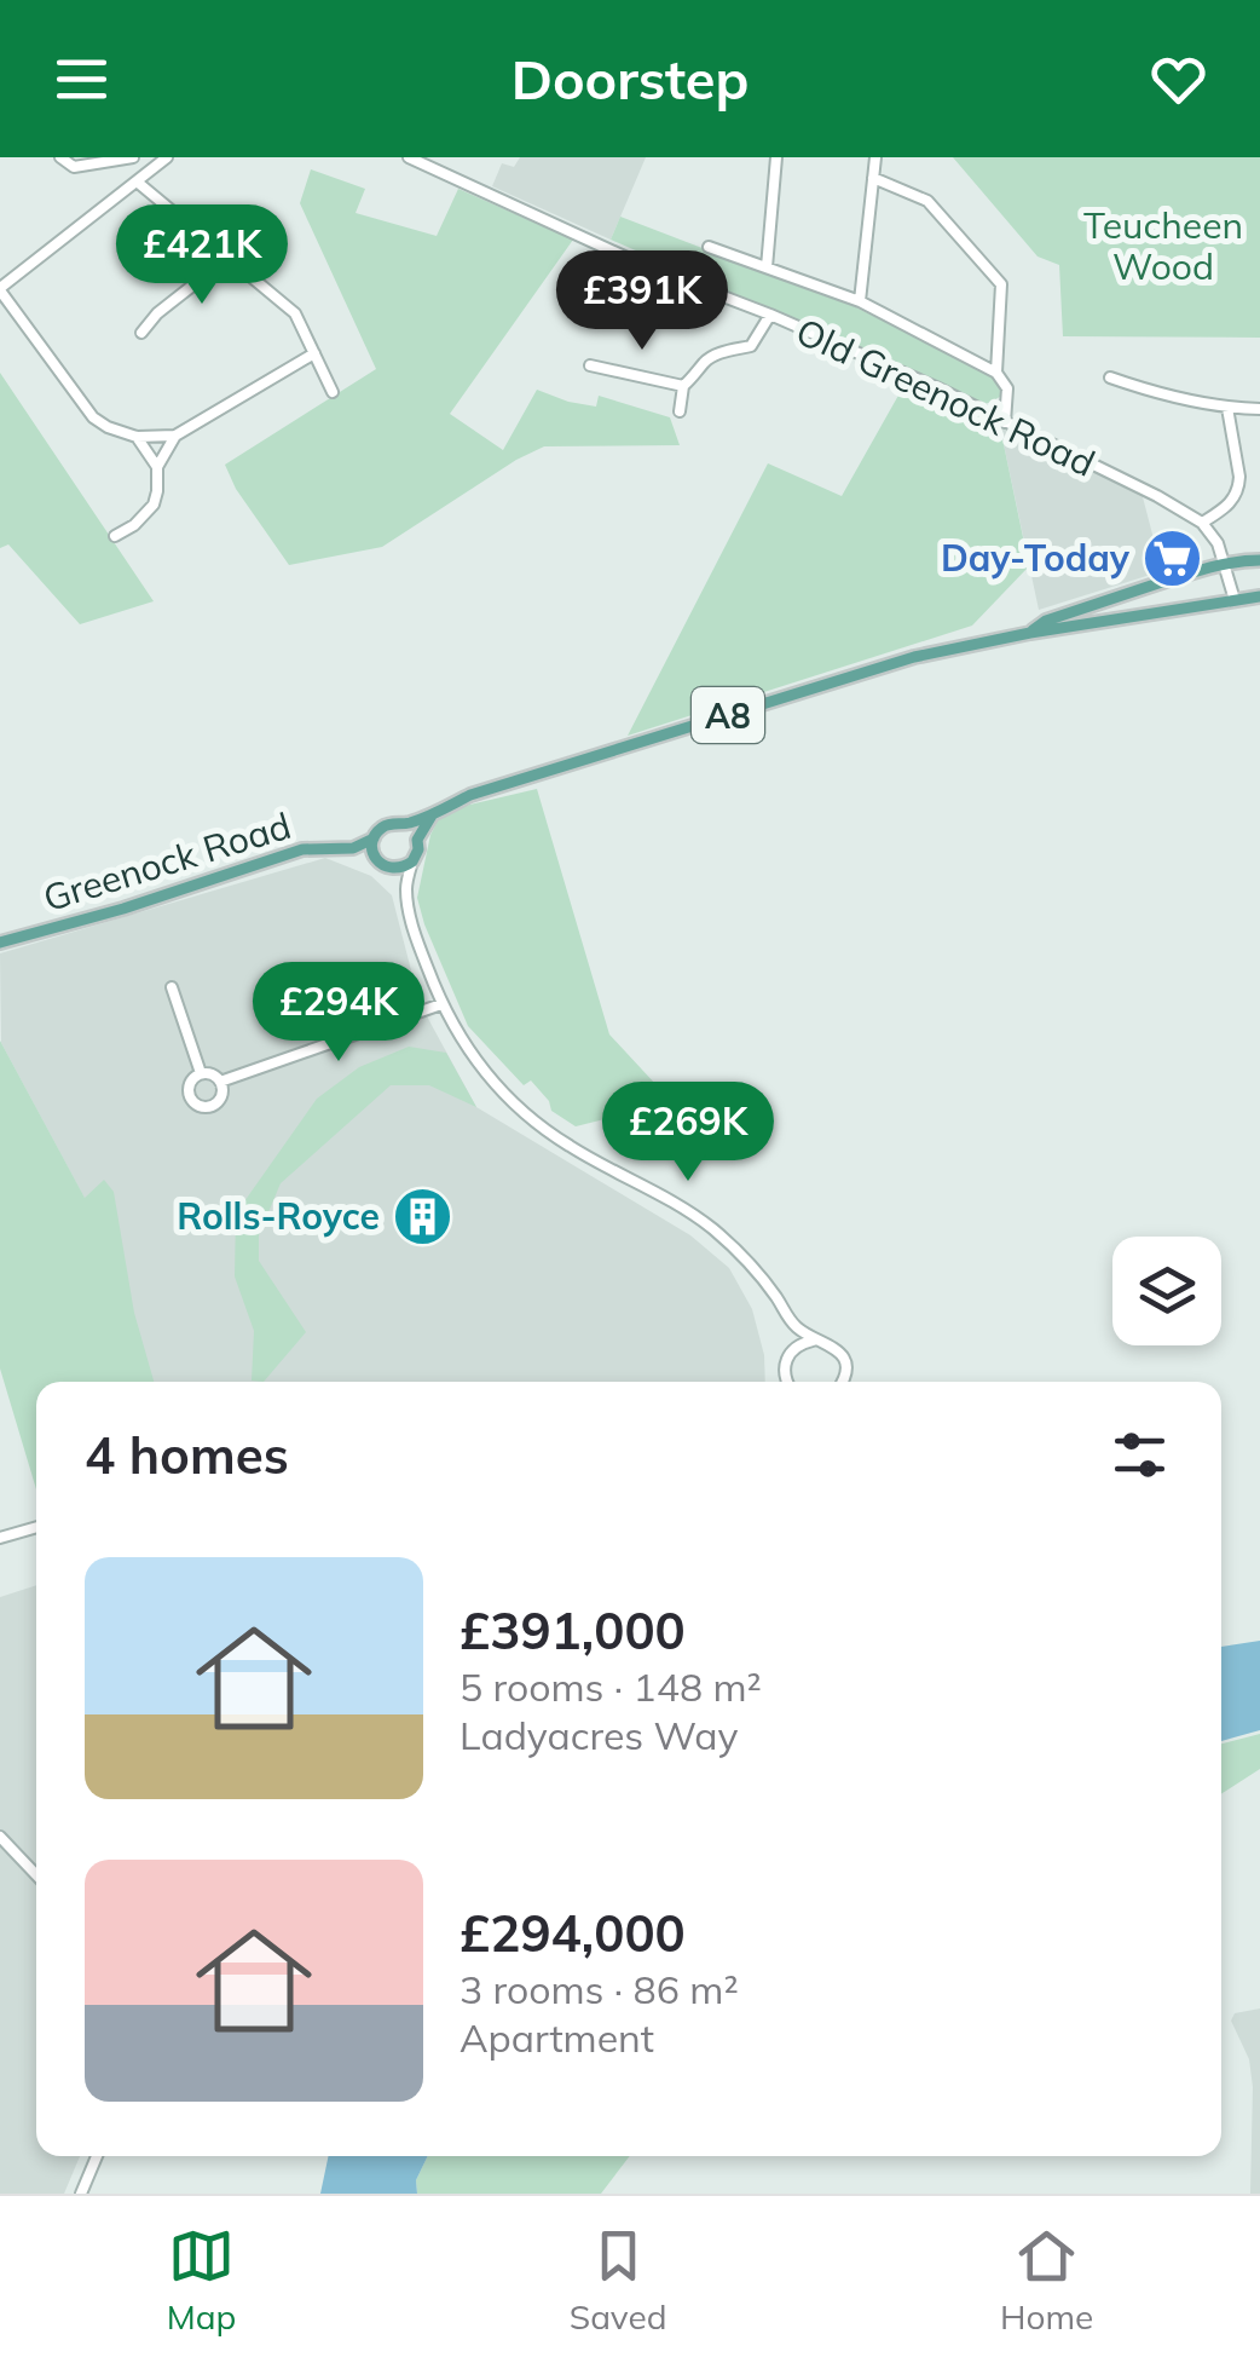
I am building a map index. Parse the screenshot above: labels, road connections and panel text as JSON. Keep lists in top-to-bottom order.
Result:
{
  "streets": {
    "main road": ["A8", "Greenock Road"],
    "street": ["Old Greenock Road"]
  },
  "crossings": [
    ["Old Greenock Road", "A8"],
    ["A8", "Greenock Road"]
  ],
  "parks": ["Teucheen Wood"],
  "places": {
    "supermarket": ["Day-Today"],
    "building": ["Rolls-Royce"]
  },
  "page": {
    "header": "Doorstep",
    "price": [
      "£421K",
      "£391K",
      "£294K",
      "£269K"
    ],
    "heading": "4 homes",
    "list": [
      {
        "name": "£391,000",
        "note": "5 rooms · 148 m² · Ladyacres Way"
      },
      {
        "name": "£294,000",
        "note": "3 rooms · 86 m² · Apartment"
      }
    ],
    "tabs": ["Map", "Saved", "Home"]
  }
}
